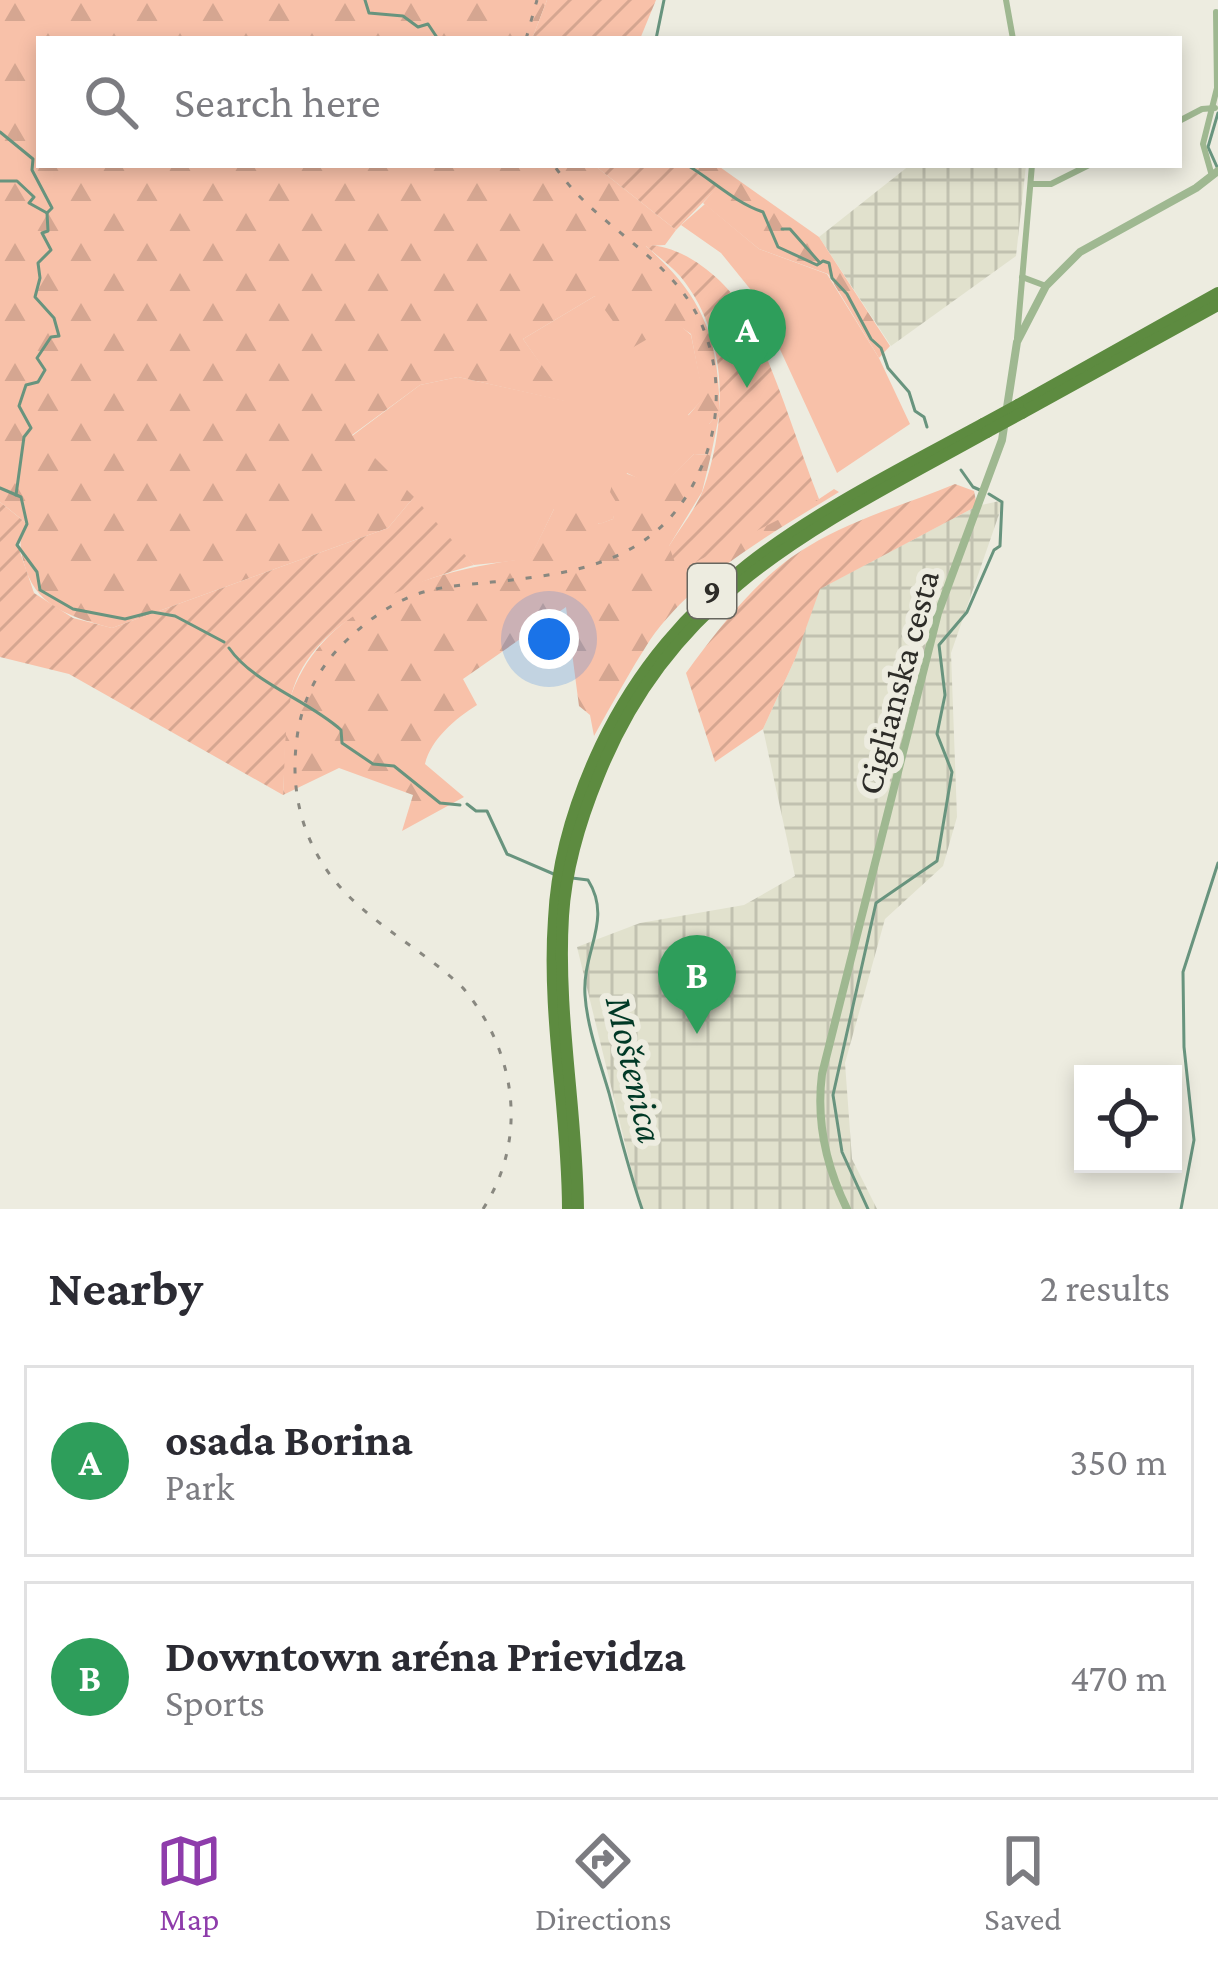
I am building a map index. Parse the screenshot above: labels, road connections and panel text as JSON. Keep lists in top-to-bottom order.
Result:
{
  "streets": {
    "main road": ["9"],
    "street": ["Ciglianska cesta"]
  },
  "water": ["Moštenica"],
  "page": {
    "search": "Search here",
    "pins": ["A", "B"],
    "heading": ["Nearby", "2 results"],
    "list": [
      {
        "mark": "A",
        "name": "osada Borina",
        "note": "Park",
        "value": "350 m"
      },
      {
        "mark": "B",
        "name": "Downtown aréna Prievidza",
        "note": "Sports",
        "value": "470 m"
      }
    ],
    "nav": ["Map", "Directions", "Saved"]
  }
}
